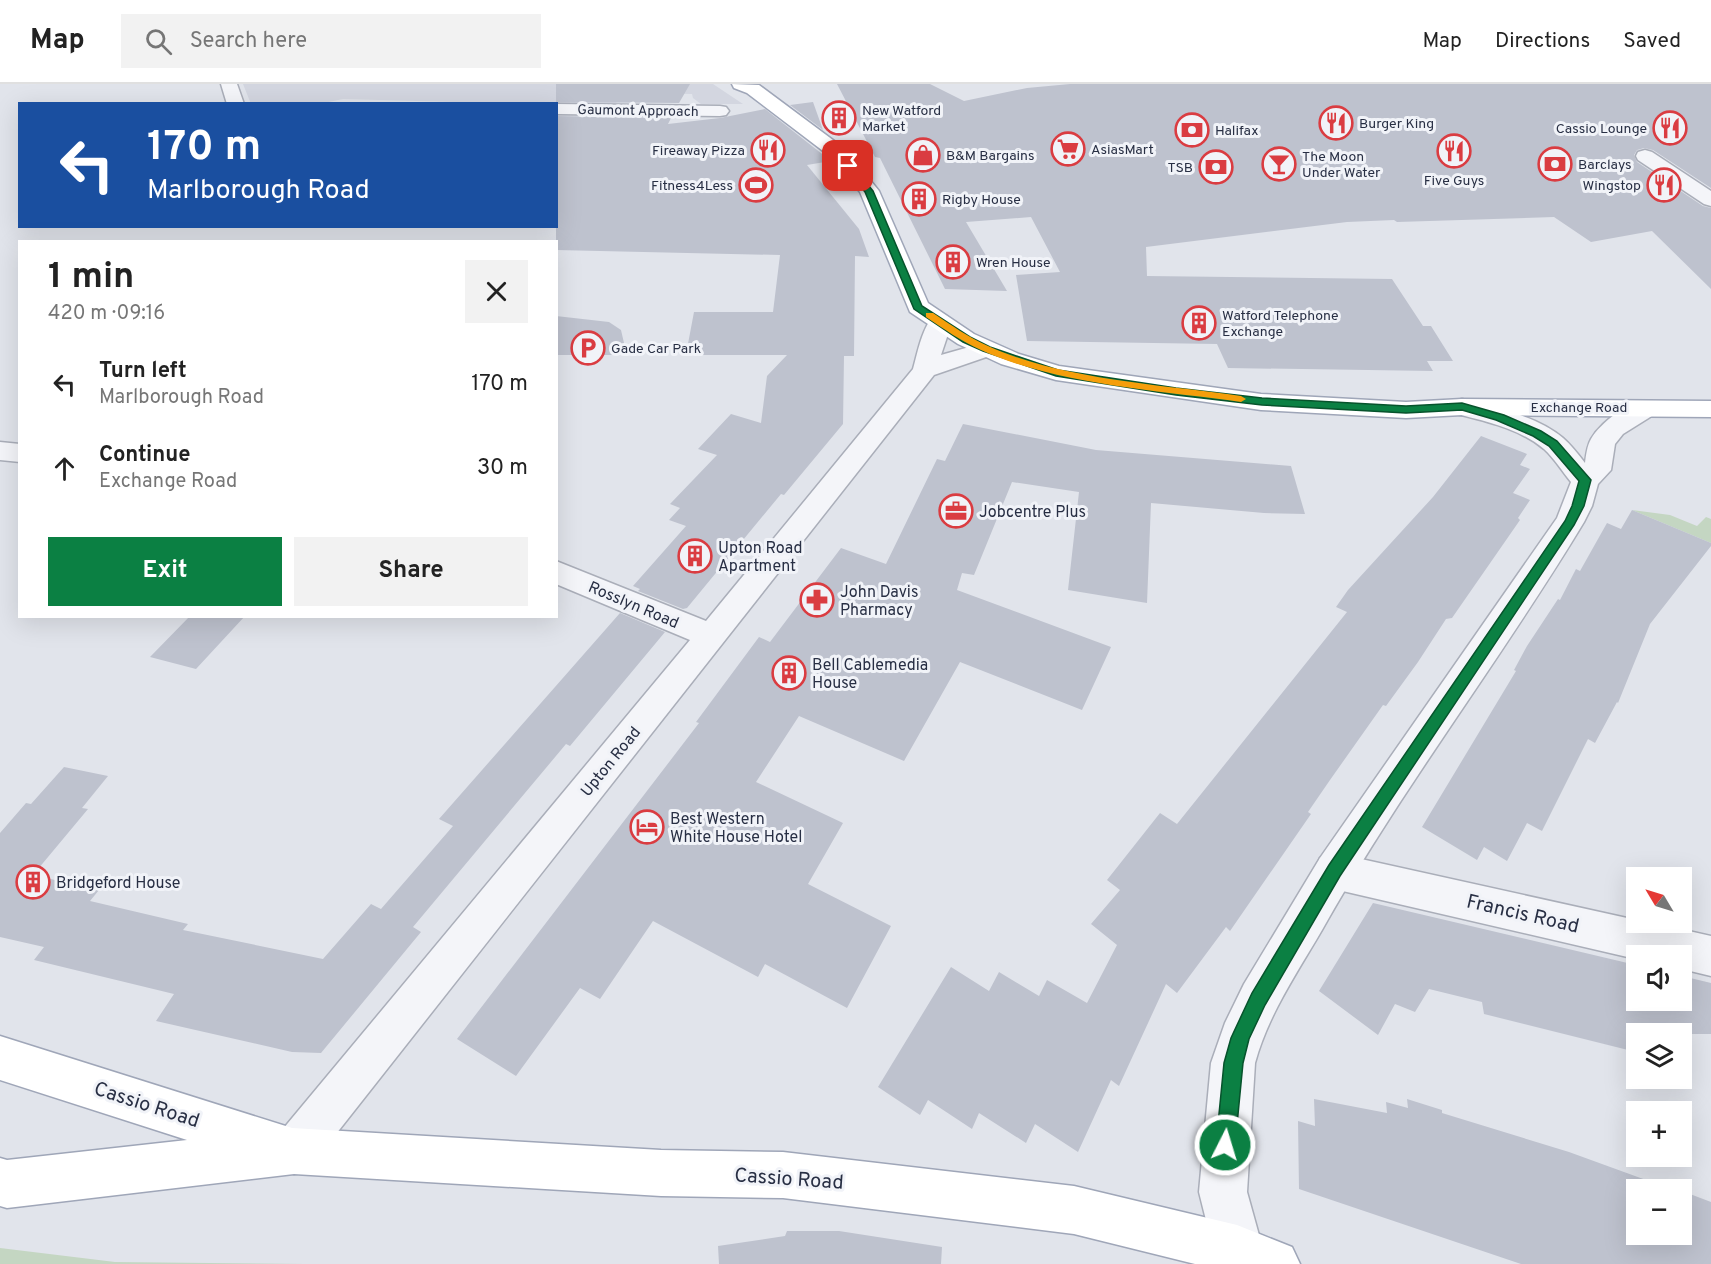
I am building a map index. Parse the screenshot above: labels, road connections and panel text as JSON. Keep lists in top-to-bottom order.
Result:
{
  "streets": {
    "main road": ["Exchange Road", "Cassio Road"],
    "street": [
      "Gaumont Approach",
      "Rosslyn Road",
      "Upton Road",
      "Francis Road"
    ]
  },
  "crossings": [
    ["Exchange Road", "Upton Road"],
    ["Rosslyn Road", "Upton Road"],
    ["Upton Road", "Cassio Road"]
  ],
  "places": {
    "building": [
      "New Watford Market",
      "Rigby House",
      "Wren House",
      "Watford Telephone Exchange",
      "Upton Road Apartment",
      "Bell Cablemedia House",
      "Bridgeford House"
    ],
    "restaurant": [
      "Burger King",
      "Cassio Lounge",
      "Fireaway Pizza",
      "Five Guys",
      "Wingstop"
    ],
    "bank": ["Halifax", "Barclays", "TSB"],
    "supermarket": ["AsiasMart"],
    "shop": ["B&M Bargains"],
    "bar": ["The Moon Under Water"],
    "sports": ["Fitness4Less"],
    "parking": ["Gade Car Park"],
    "office": ["Jobcentre Plus"],
    "pharmacy": ["John Davis Pharmacy"],
    "hotel": ["Best Western White House Hotel"]
  },
  "north": "top left",
  "page": {
    "header": "Map",
    "search": "Search here",
    "nav": ["Map", "Directions", "Saved"],
    "turn": ["170 m", "Marlborough Road"],
    "heading": ["1 min", "420 m · 09:16"],
    "list": [
      {
        "name": "Turn left",
        "note": "Marlborough Road",
        "value": "170 m"
      },
      {
        "name": "Continue",
        "note": "Exchange Road",
        "value": "30 m"
      }
    ],
    "buttons": ["Exit", "Share"],
    "map_buttons": ["+", "−"]
  }
}
